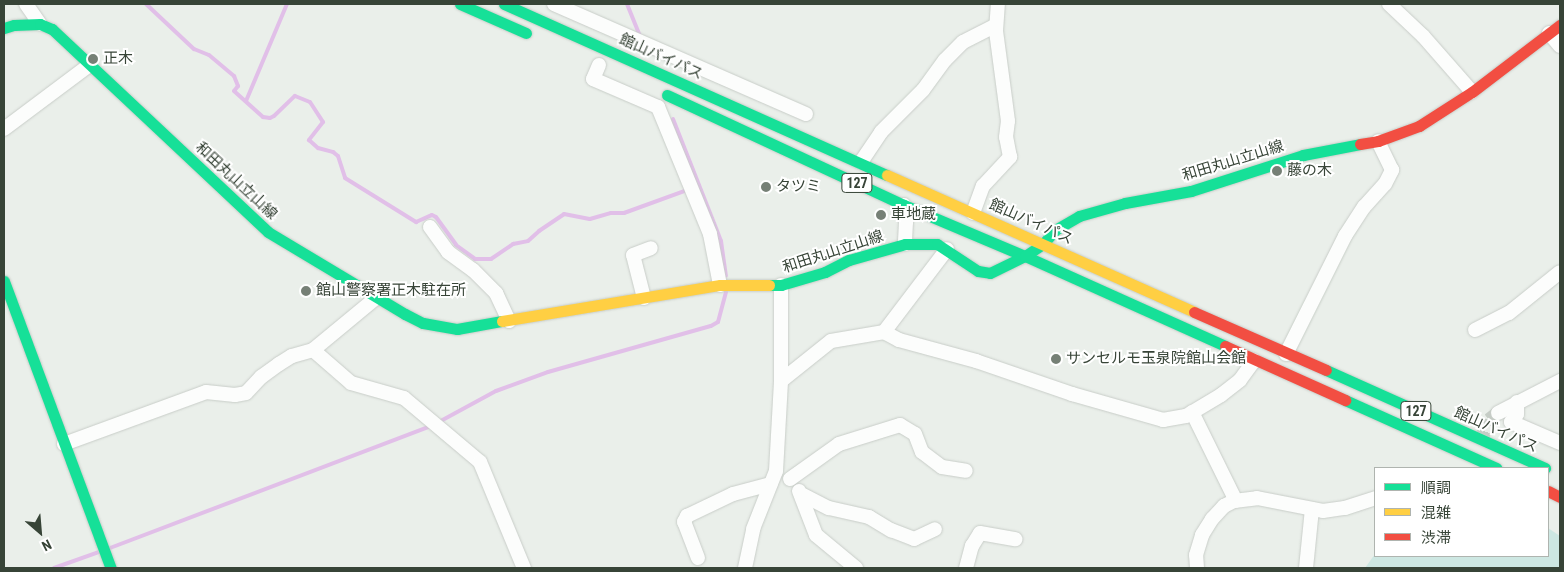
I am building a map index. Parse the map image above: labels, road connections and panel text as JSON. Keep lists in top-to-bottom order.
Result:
{
  "streets": {
    "main road": ["館山バイパス", "和田丸山立山線", "127"]
  },
  "crossings": [
    ["館山バイパス", "和田丸山立山線"],
    ["和田丸山立山線", "127"]
  ],
  "places": [
    "正木",
    "藤の木",
    "タツミ",
    "車地蔵",
    "館山警察署正木駐在所",
    "サンセルモ玉泉院館山会館"
  ],
  "legend": ["順調", "混雑", "渋滞"],
  "north": "bottom right"
}
